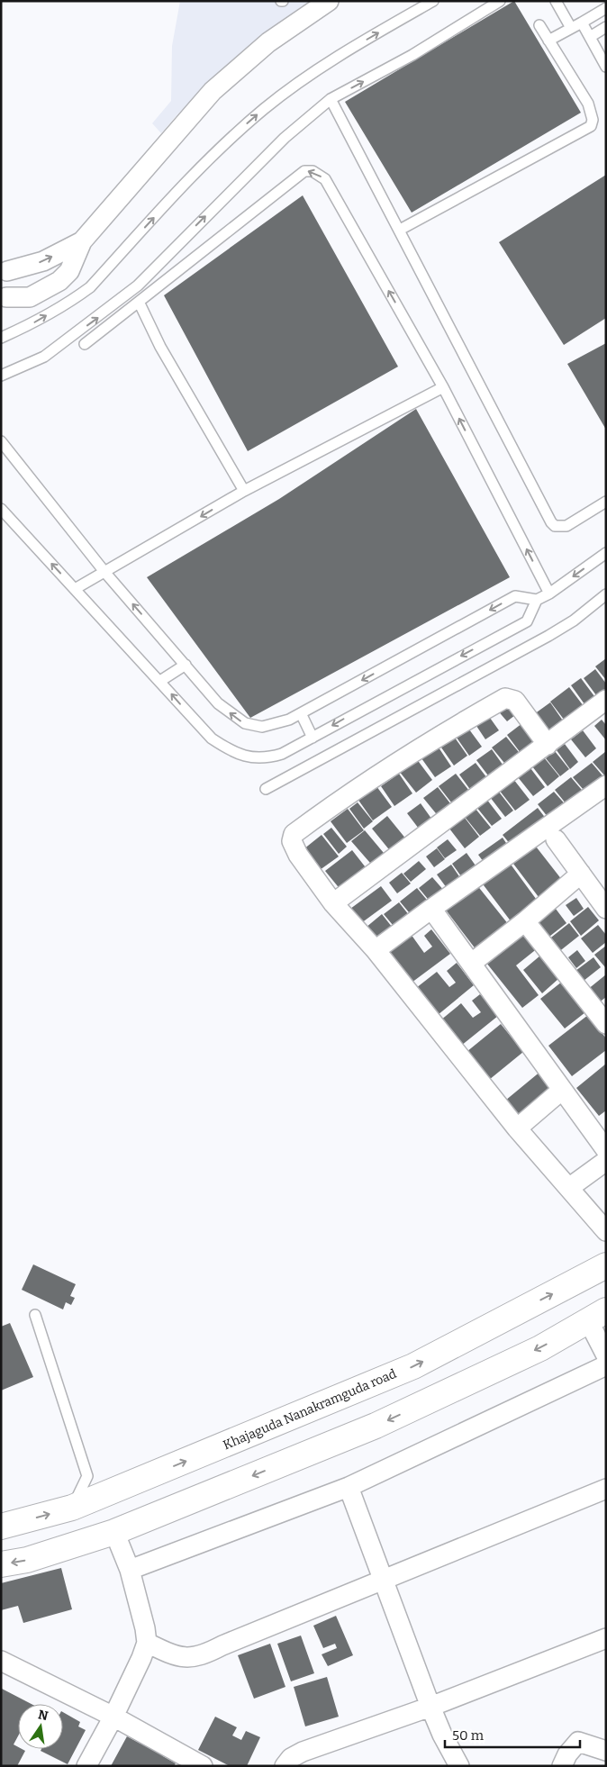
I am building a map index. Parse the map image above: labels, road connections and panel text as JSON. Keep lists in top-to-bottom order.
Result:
{
  "streets": {
    "main road": ["Khajaguda Nanakramguda road"]
  },
  "scale_bar": "50 m",
  "north": "top"
}
